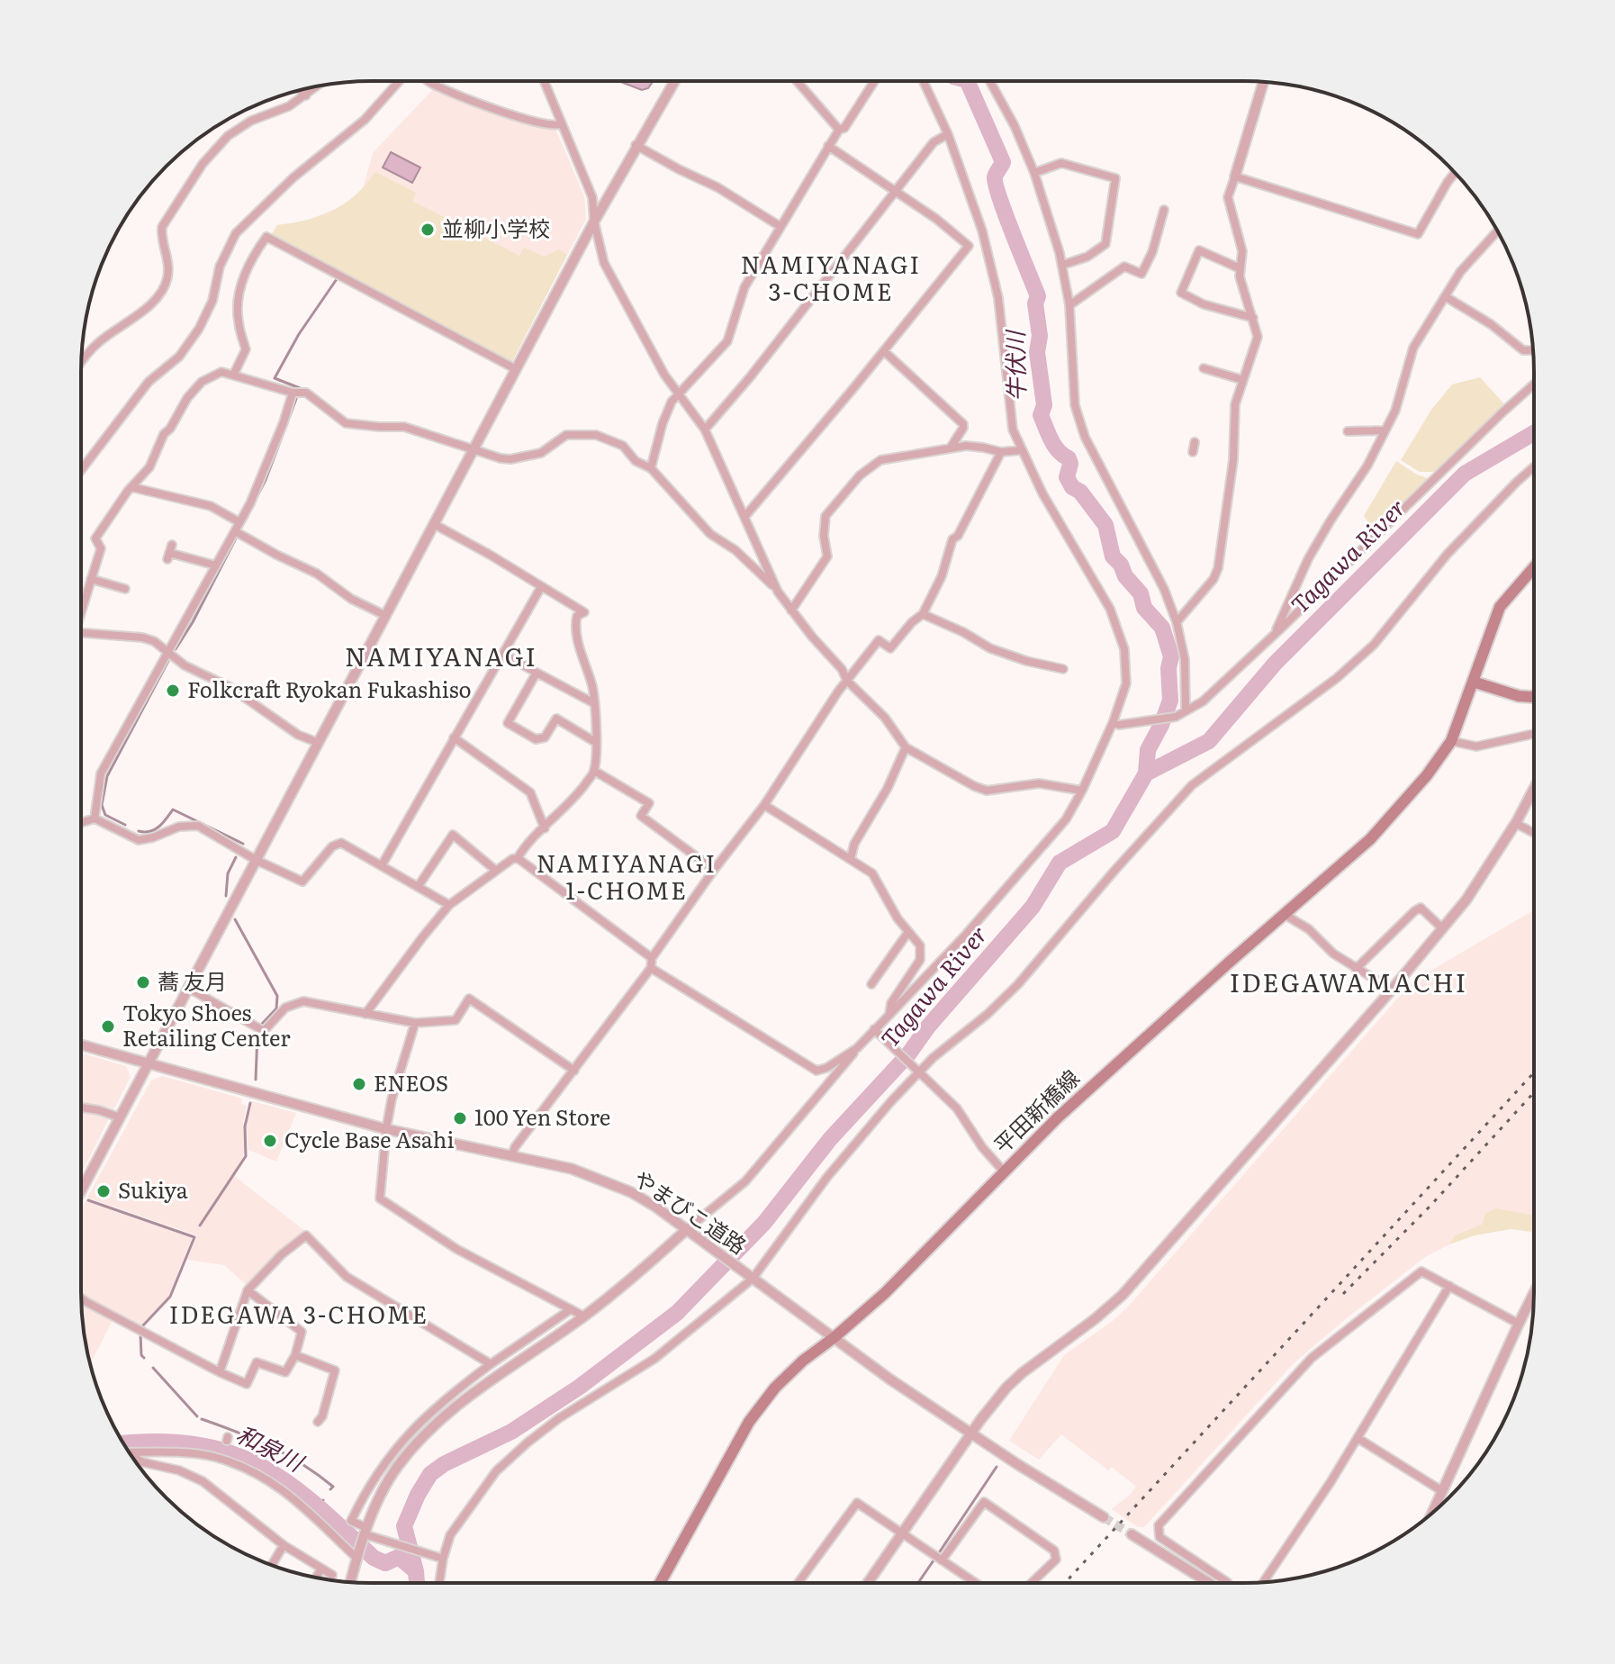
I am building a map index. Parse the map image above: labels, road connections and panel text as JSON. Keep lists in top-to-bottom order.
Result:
{
  "streets": {
    "main road": ["平田新橋線"],
    "street": ["やまびこ道路"]
  },
  "crossings": [
    ["平田新橋線", "やまびこ道路"]
  ],
  "districts": [
    "NAMIYANAGI 3-CHOME",
    "NAMIYANAGI",
    "NAMIYANAGI 1-CHOME",
    "IDEGAWAMACHI",
    "IDEGAWA 3-CHOME"
  ],
  "water": ["牛伏川", "Tagawa River", "和泉川"],
  "places": [
    "並柳小学校",
    "Folkcraft Ryokan Fukashiso",
    "蕎 友月",
    "Tokyo Shoes Retailing Center",
    "ENEOS",
    "100 Yen Store",
    "Cycle Base Asahi",
    "Sukiya"
  ]
}
